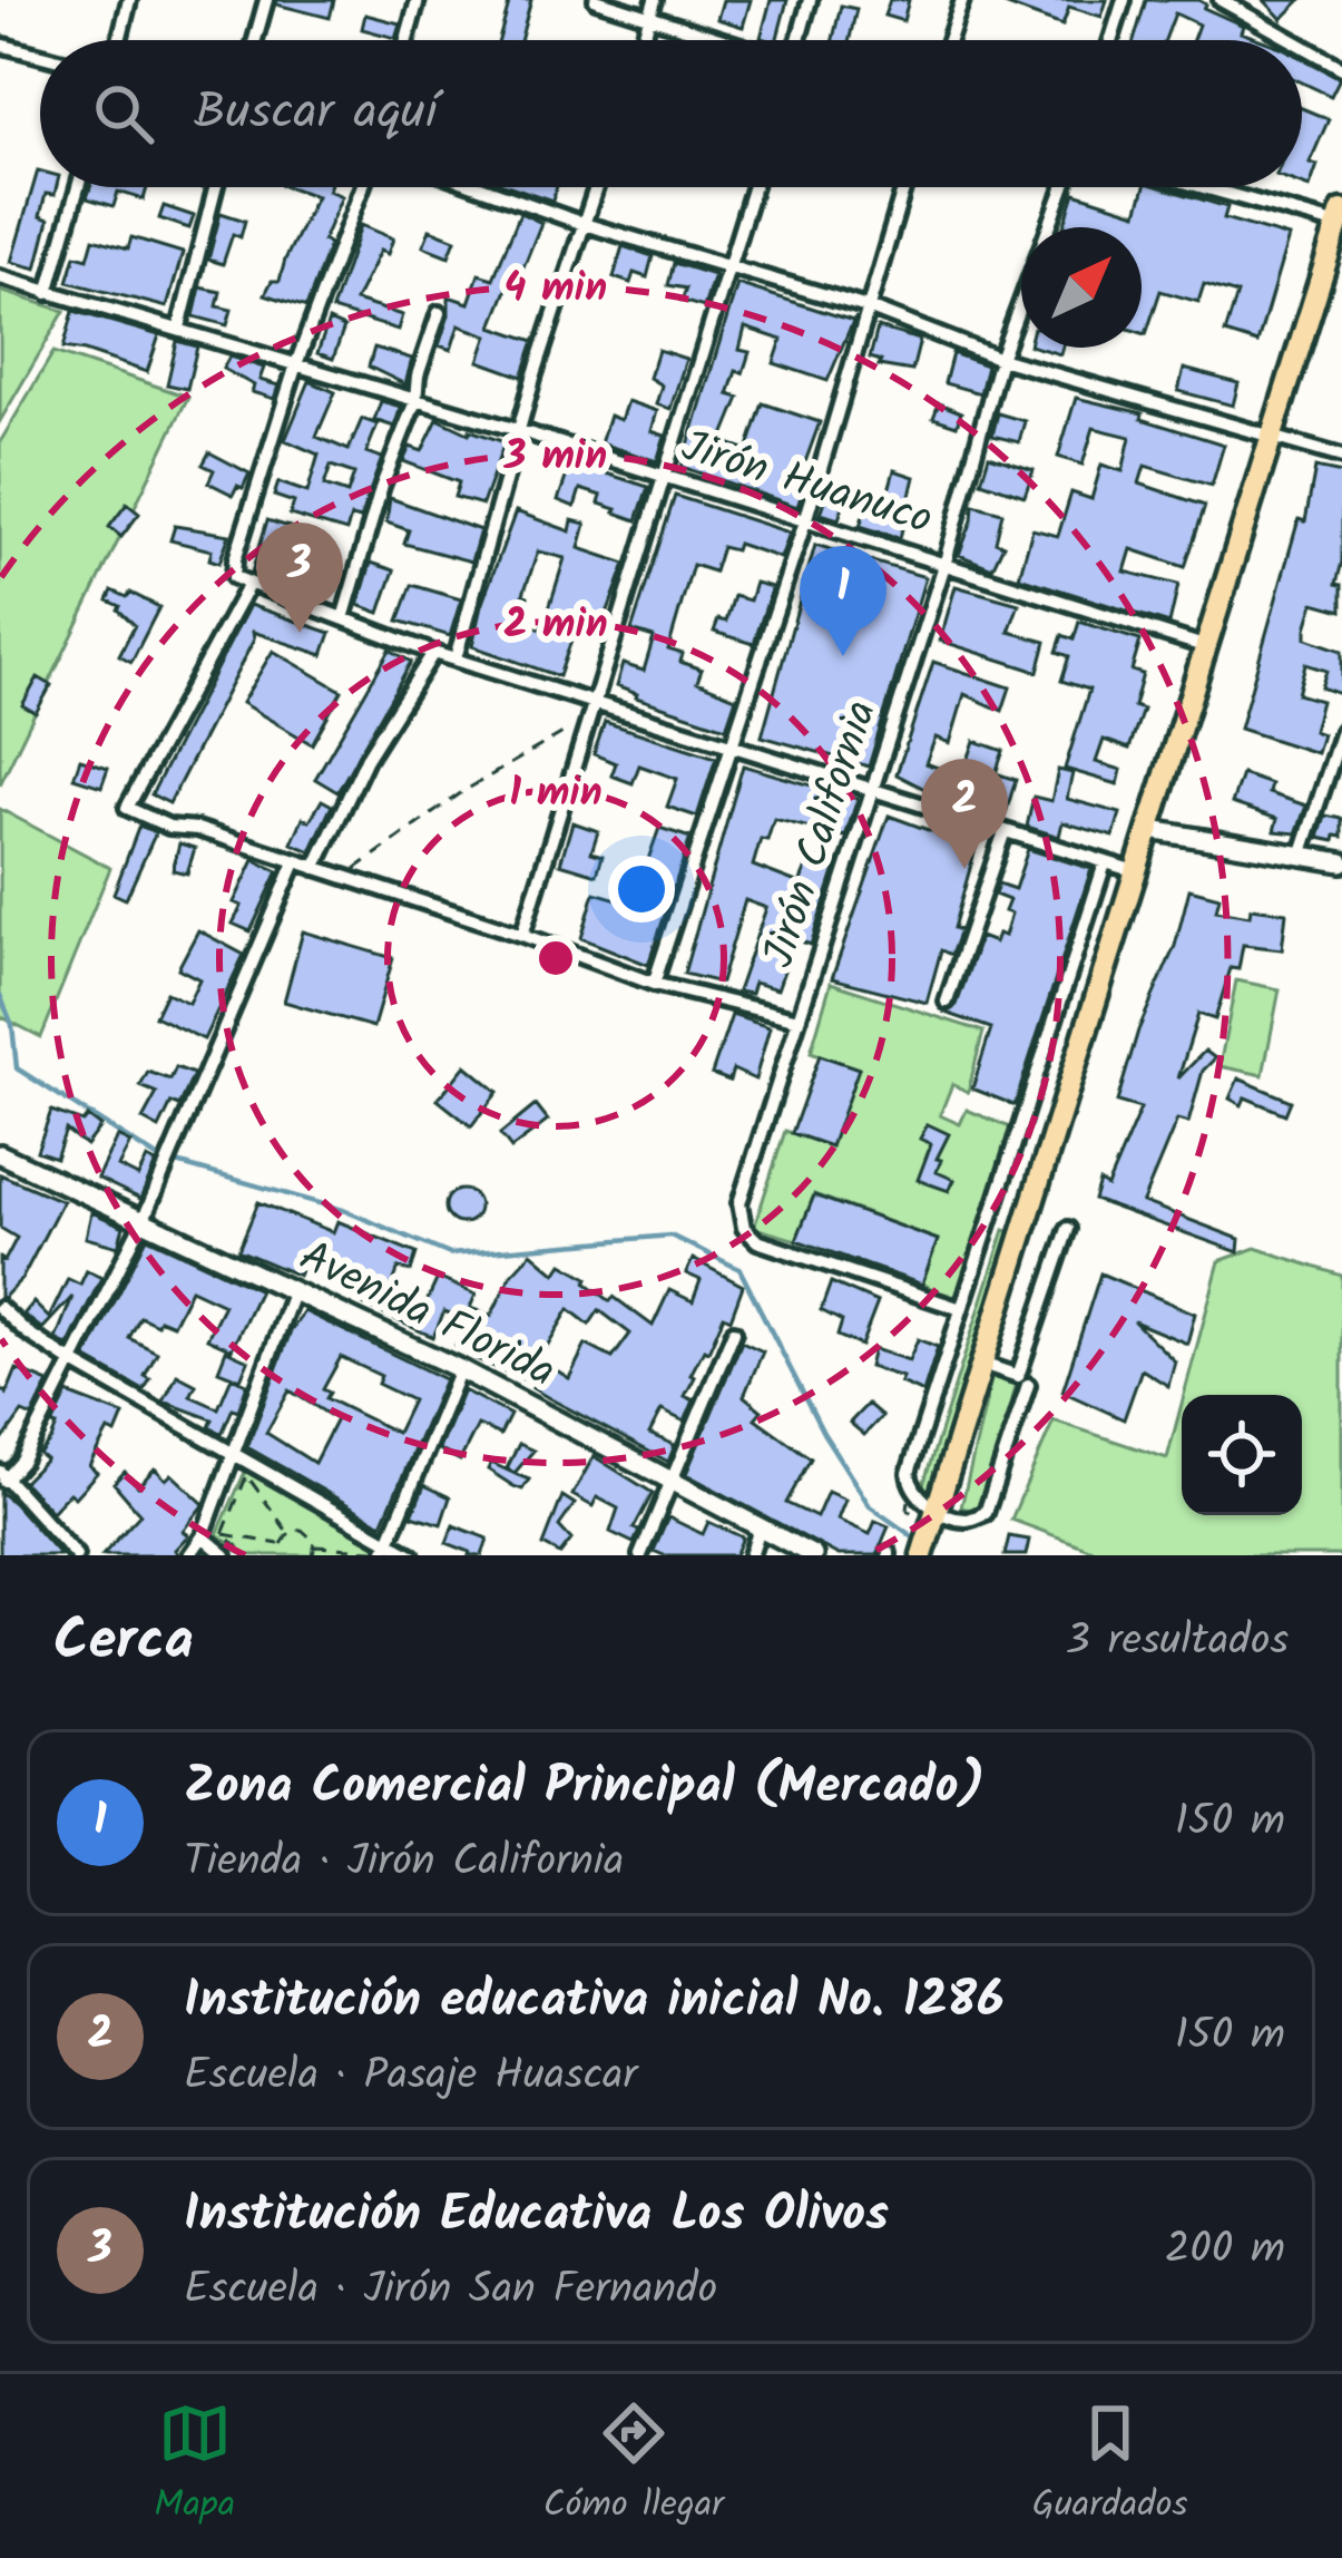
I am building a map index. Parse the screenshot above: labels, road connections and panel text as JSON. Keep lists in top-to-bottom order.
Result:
{
  "streets": {
    "street": ["Jirón Huanuco", "Jirón California", "Avenida Florida"]
  },
  "crossings": [
    ["Jirón Huanuco", "Jirón California"]
  ],
  "north": "top right",
  "page": {
    "search": "Buscar aquí",
    "pins": ["3", "1", "2"],
    "heading": ["Cerca", "3 resultados"],
    "list": [
      {
        "mark": "1",
        "name": "Zona Comercial Principal (Mercado)",
        "note": "Tienda · Jirón California",
        "value": "150 m"
      },
      {
        "mark": "2",
        "name": "Institución educativa inicial No. 1286",
        "note": "Escuela · Pasaje Huascar",
        "value": "150 m"
      },
      {
        "mark": "3",
        "name": "Institución Educativa Los Olivos",
        "note": "Escuela · Jirón San Fernando",
        "value": "200 m"
      }
    ],
    "nav": ["Mapa", "Cómo llegar", "Guardados"]
  },
  "rings": [
    "4 min",
    "3 min",
    "2 min",
    "1 min"
  ]
}
